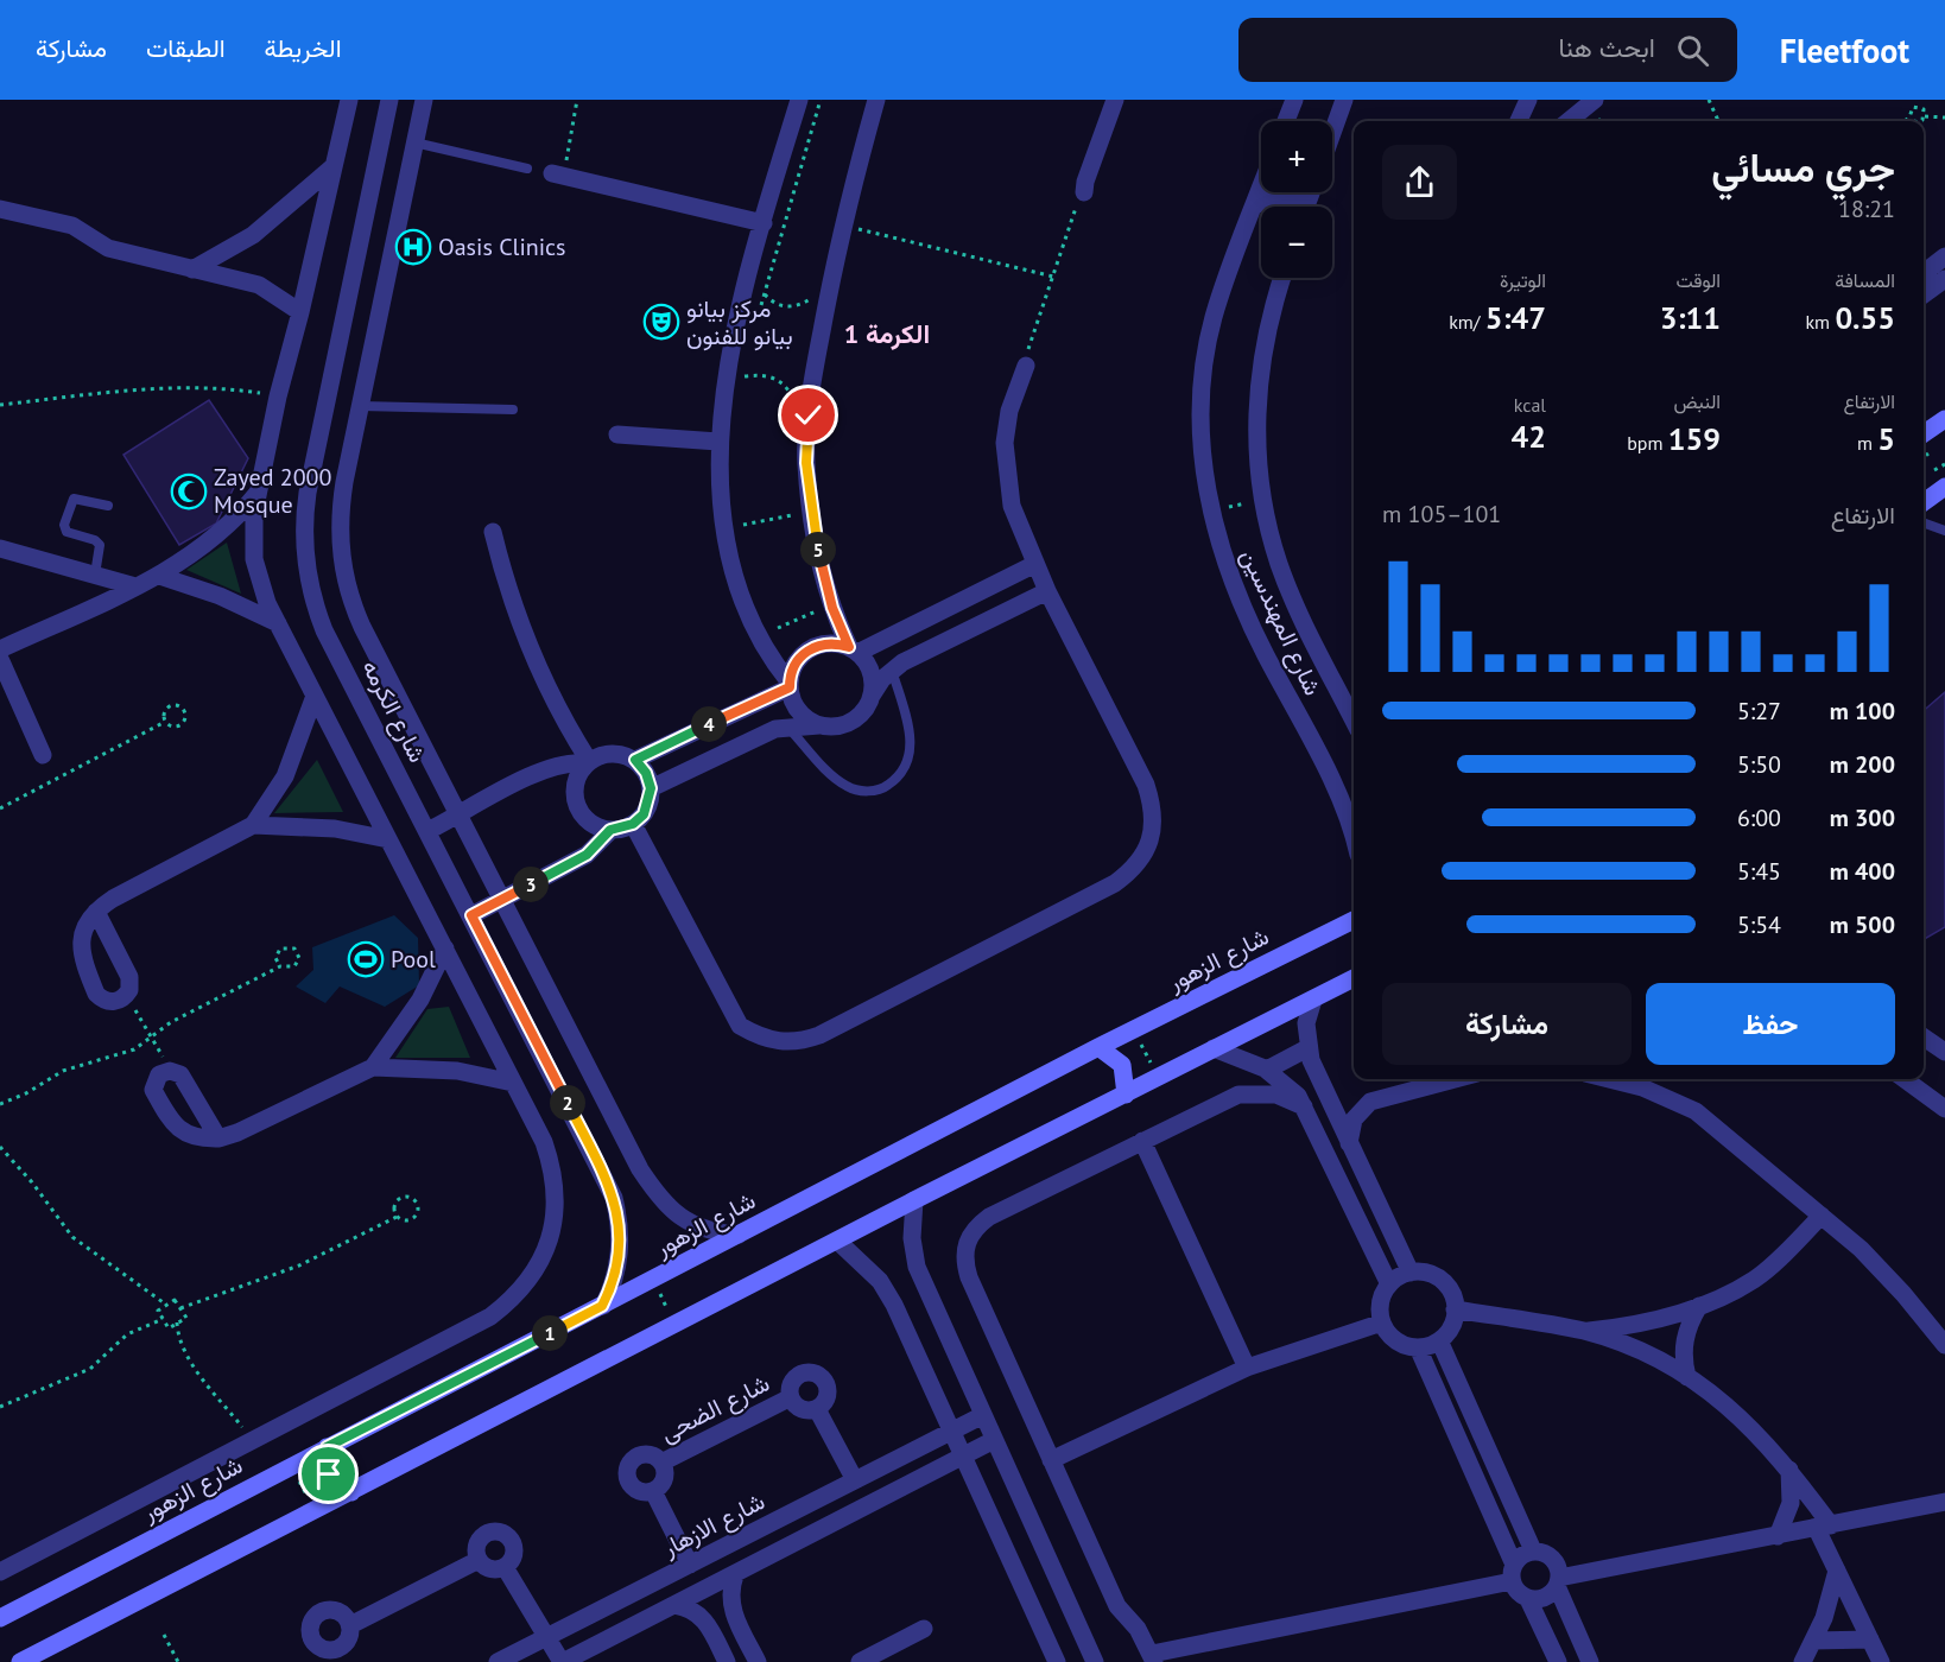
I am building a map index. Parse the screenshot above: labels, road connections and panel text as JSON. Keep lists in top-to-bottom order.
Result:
{
  "streets": {
    "main road": ["شارع الزهور"],
    "street": [
      "شارع المهندسين",
      "شارع الكرمه",
      "شارع الضحى",
      "شارع الازهار"
    ]
  },
  "crossings": [
    ["شارع الكرمه", "شارع الزهور"]
  ],
  "districts": ["الكرمة 1"],
  "places": {
    "hospital": ["Oasis Clinics"],
    "theatre": ["مركز بيانو بيانو للفنون"],
    "mosque": ["Zayed 2000 Mosque"],
    "sports": ["Pool"]
  },
  "page": {
    "header": "Fleetfoot",
    "search": "ابحث هنا",
    "nav": ["الخريطة", "الطبقات", "مشاركة"],
    "map_buttons": ["+", "−"],
    "heading": ["جري مسائي", "18:21"],
    "stats": [
      ["المسافة", "0.55 km"],
      ["الوقت", "3:11"],
      ["الوتيرة", "5:47 /km"],
      ["الارتفاع", "5 m"],
      ["النبض", "159 bpm"],
      ["kcal", "42"]
    ],
    "chart": ["الارتفاع", "101–105 m"],
    "pins": [
      "5",
      "4",
      "3",
      "2",
      "1"
    ],
    "list": [
      {
        "name": "100 m",
        "note": "5:27"
      },
      {
        "name": "200 m",
        "note": "5:50"
      },
      {
        "name": "300 m",
        "note": "6:00"
      },
      {
        "name": "400 m",
        "note": "5:45"
      },
      {
        "name": "500 m",
        "note": "5:54"
      }
    ],
    "buttons": ["حفظ", "مشاركة"]
  }
}
